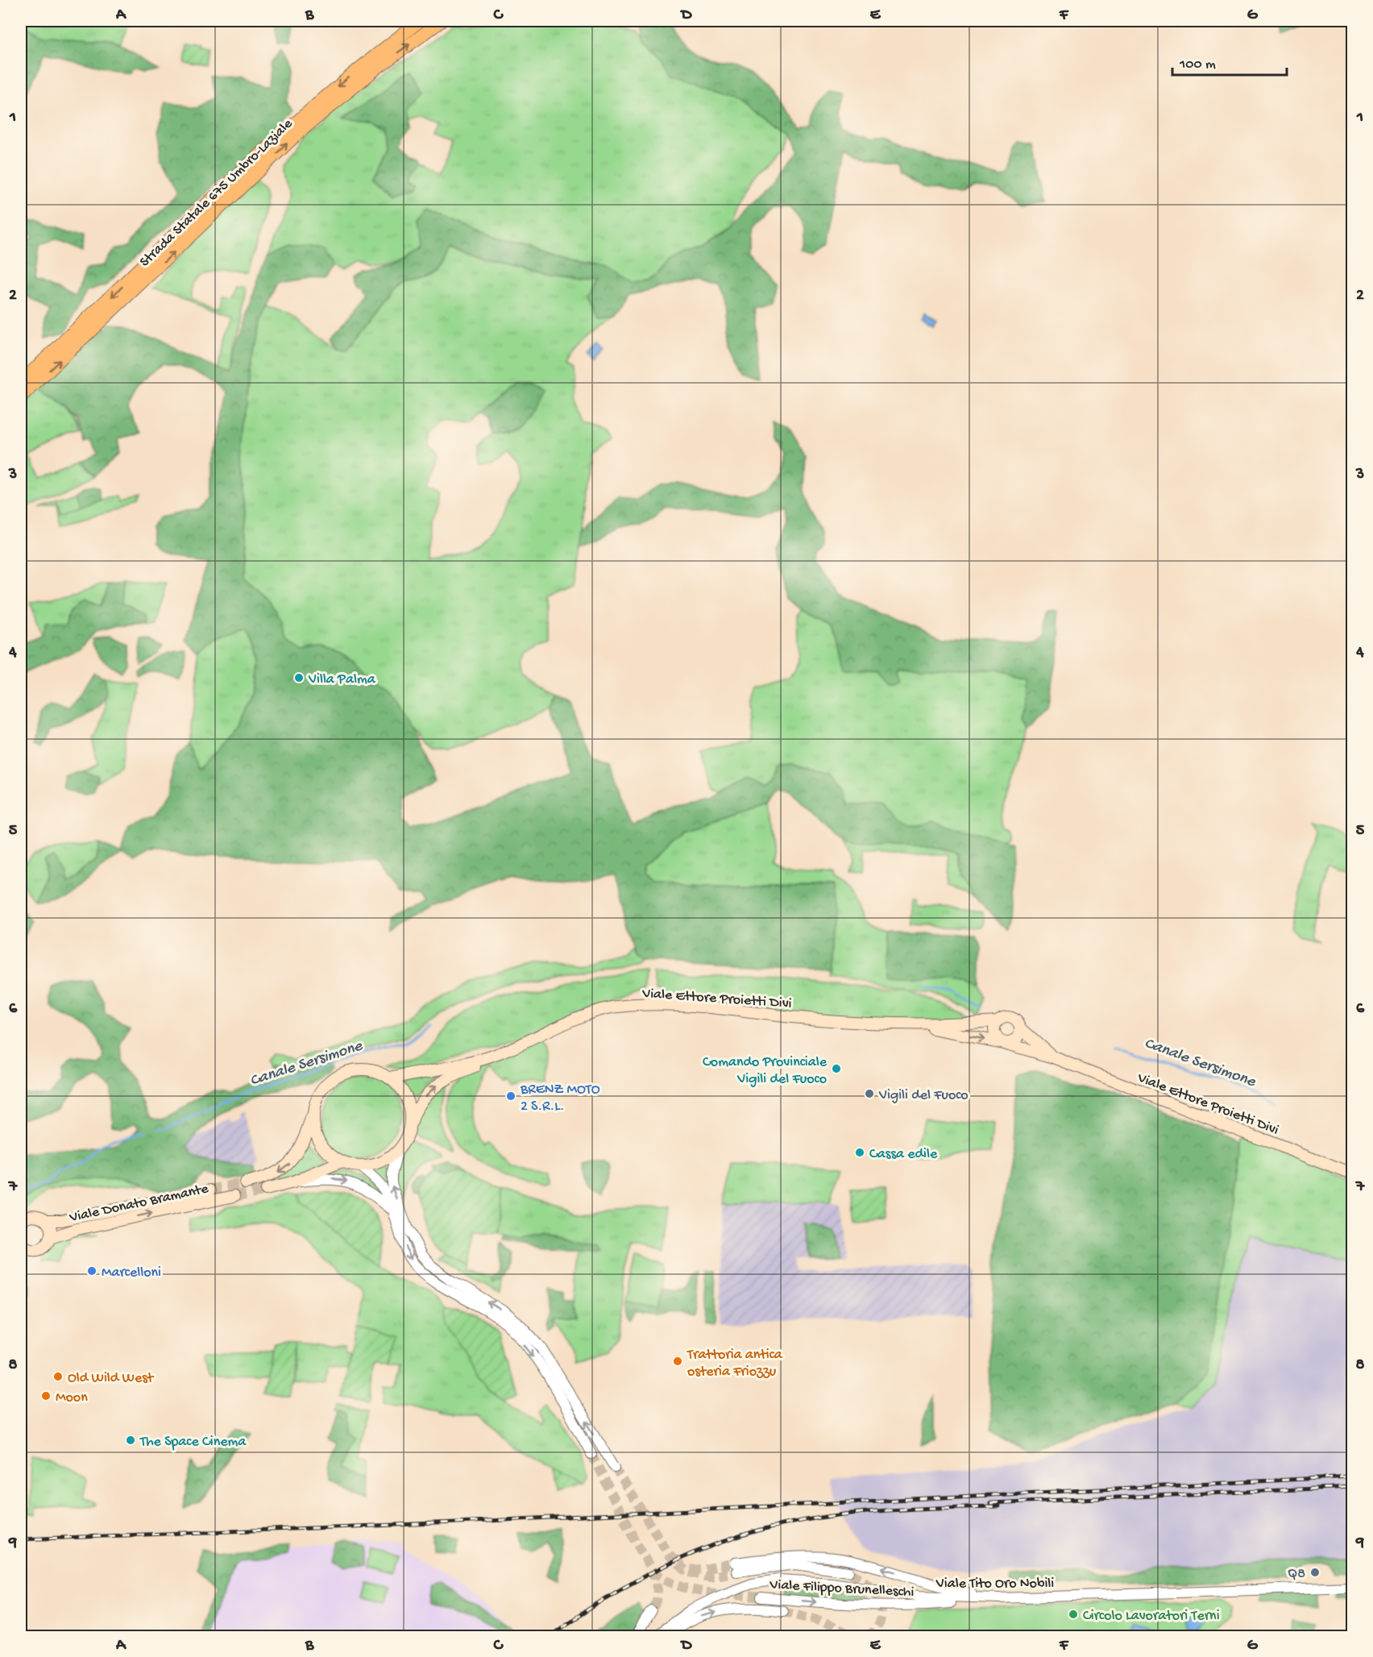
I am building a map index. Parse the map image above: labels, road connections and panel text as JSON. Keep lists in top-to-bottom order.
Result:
{
  "streets": {
    "highway": ["Strada Statale 675 Umbro-Laziale"],
    "main road": ["Viale Ettore Proietti Divi", "Viale Donato Bramante"],
    "street": ["Viale Tito Oro Nobili", "Viale Filippo Brunelleschi"]
  },
  "crossings": [
    ["Viale Tito Oro Nobili", "Viale Filippo Brunelleschi"]
  ],
  "water": ["Canale Sersimone"],
  "places": [
    "Villa Palma",
    "Comando Provinciale Vigili del Fuoco",
    "Vigili del Fuoco",
    "BRENZ MOTO 2 S.R.L.",
    "Cassa edile",
    "Marcelloni",
    "Trattoria antica osteria Friozzu",
    "Old Wild West",
    "Moon",
    "The Space Cinema",
    "Q8",
    "Circolo Lavoratori Terni"
  ],
  "scale_bar": "100 m",
  "grid": {
    "columns": [
      "A",
      "B",
      "C",
      "D",
      "E",
      "F",
      "G"
    ],
    "rows": [
      "1",
      "2",
      "3",
      "4",
      "5",
      "6",
      "7",
      "8",
      "9"
    ]
  }
}
